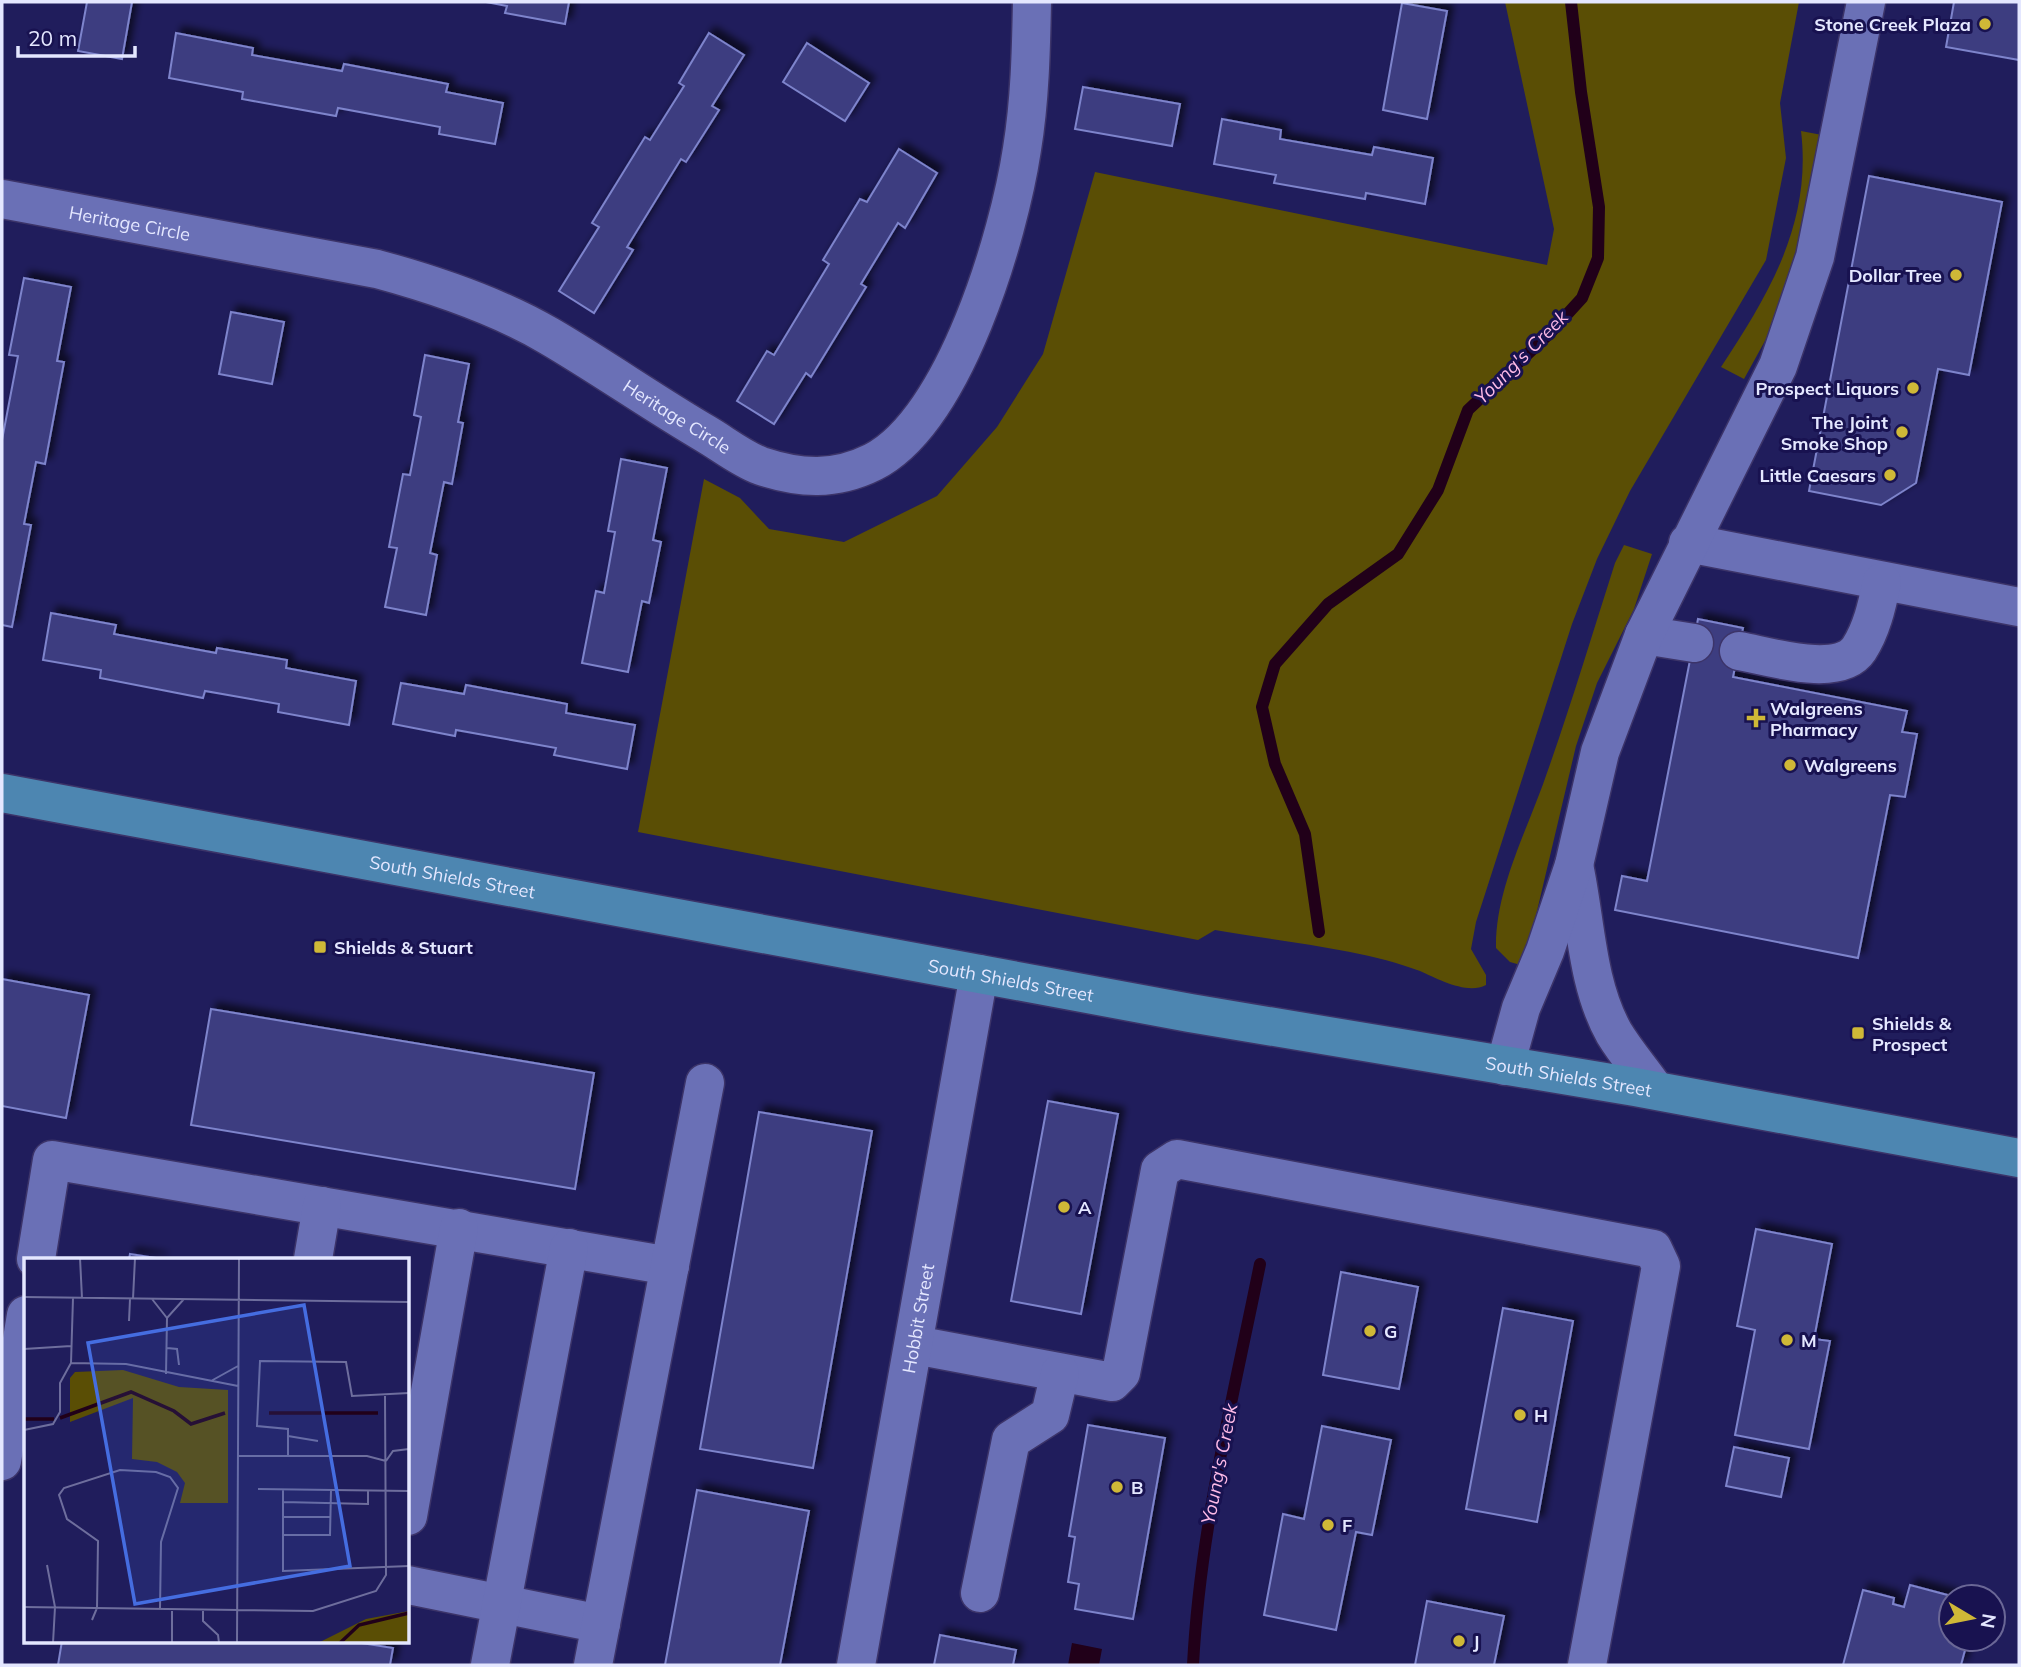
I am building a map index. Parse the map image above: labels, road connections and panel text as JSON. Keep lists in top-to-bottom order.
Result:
{
  "streets": {
    "main road": ["South Shields Street"],
    "street": ["Heritage Circle", "Hobbit Street"]
  },
  "crossings": [
    ["South Shields Street", "Hobbit Street"]
  ],
  "water": ["Young's Creek"],
  "places": {
    "other": [
      "Stone Creek Plaza",
      "Dollar Tree",
      "Prospect Liquors",
      "The Joint Smoke Shop",
      "Little Caesars",
      "Walgreens",
      "A",
      "G",
      "M",
      "H",
      "B",
      "F",
      "J"
    ],
    "health": ["Walgreens Pharmacy"],
    "transit": ["Shields & Stuart", "Shields & Prospect"]
  },
  "scale_bar": "20 m",
  "north": "right"
}
